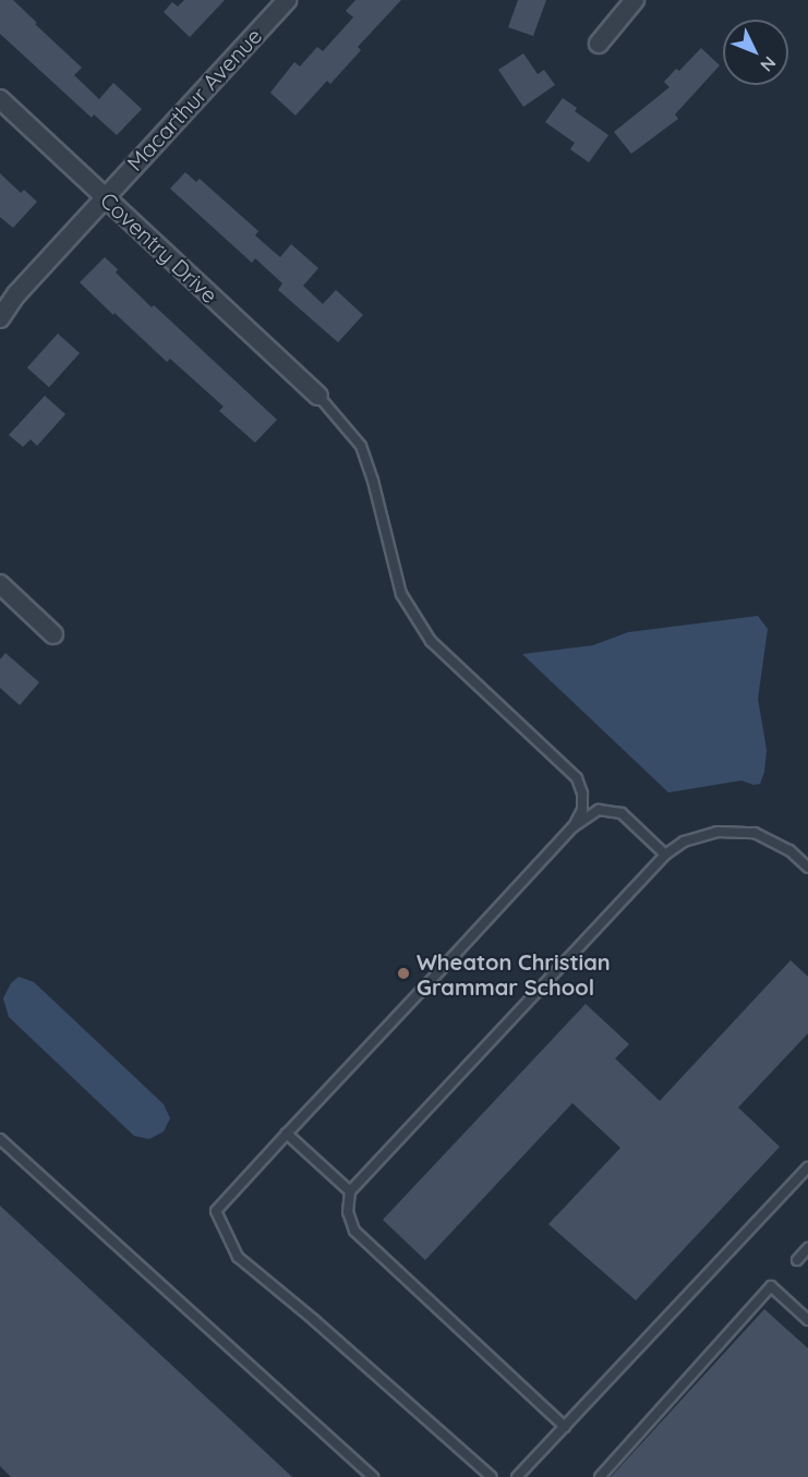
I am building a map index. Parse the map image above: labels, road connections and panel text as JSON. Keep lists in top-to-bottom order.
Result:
{
  "streets": {
    "street": ["Macarthur Avenue", "Coventry Drive"]
  },
  "crossings": [
    ["Macarthur Avenue", "Coventry Drive"]
  ],
  "places": ["Wheaton Christian Grammar School"],
  "north": "bottom right"
}
